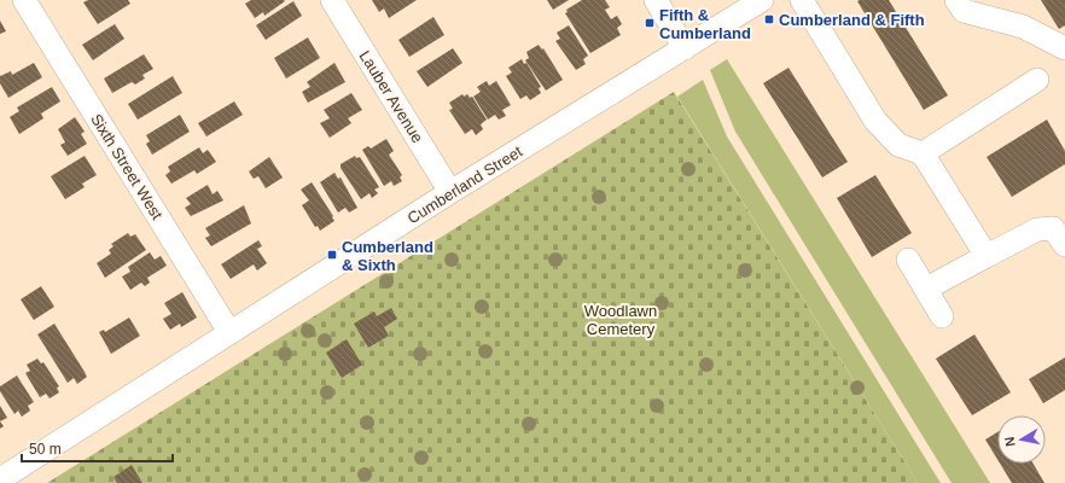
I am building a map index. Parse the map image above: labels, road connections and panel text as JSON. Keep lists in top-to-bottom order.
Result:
{
  "streets": {
    "street": ["Lauber Avenue", "Sixth Street West", "Cumberland Street"]
  },
  "crossings": [
    ["Lauber Avenue", "Cumberland Street"],
    ["Sixth Street West", "Cumberland Street"]
  ],
  "parks": ["Woodlawn Cemetery"],
  "places": {
    "transit": ["Cumberland & Fifth", "Fifth & Cumberland", "Cumberland & Sixth"]
  },
  "scale_bar": "50 m",
  "north": "left"
}
